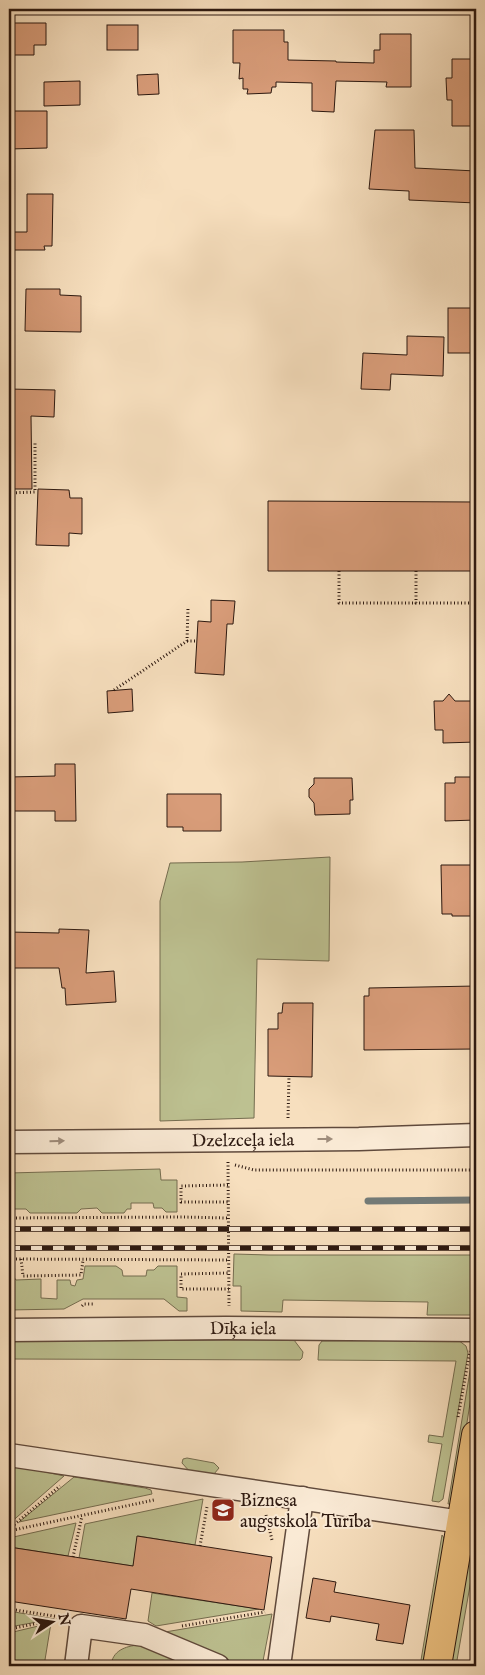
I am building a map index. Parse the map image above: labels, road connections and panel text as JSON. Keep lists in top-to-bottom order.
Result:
{
  "streets": {
    "street": ["Dzelzceļa iela", "Dīķa iela"]
  },
  "one_way": ["Dzelzceļa iela"],
  "places": {
    "school or university": ["Biznesa augstskola Turība"]
  },
  "north": "right"
}
